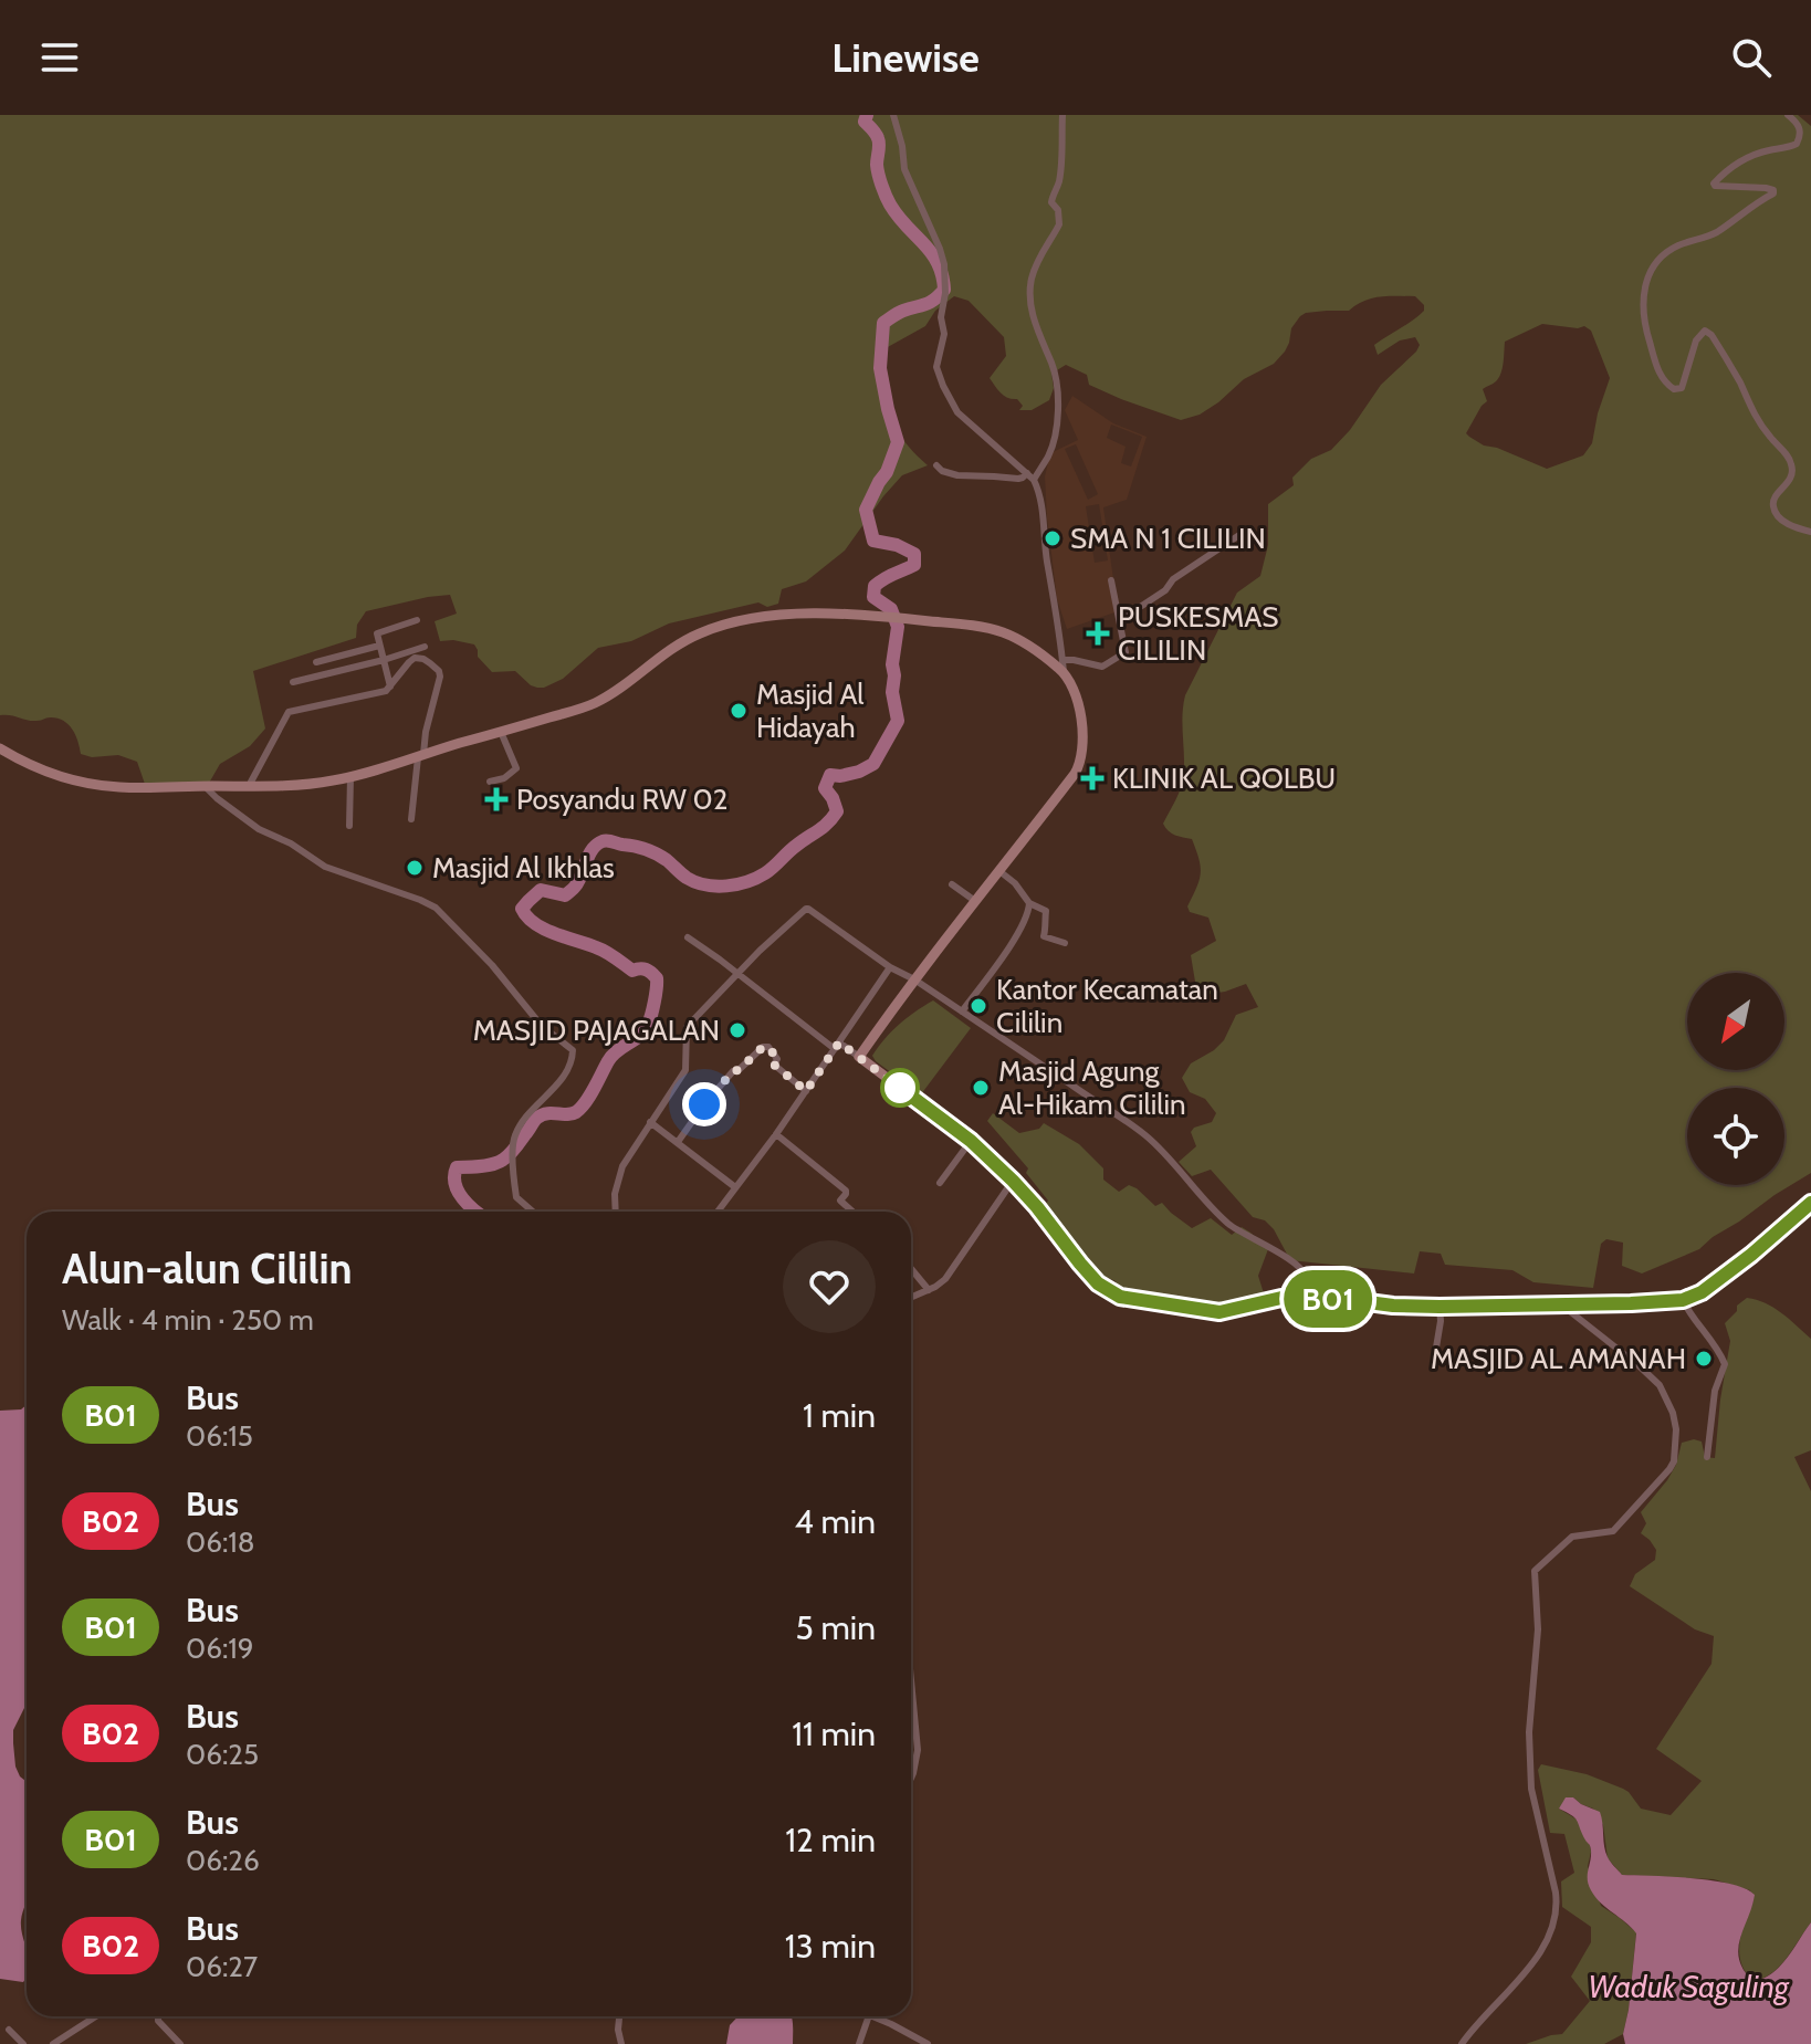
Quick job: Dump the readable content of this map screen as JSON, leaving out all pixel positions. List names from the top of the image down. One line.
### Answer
{"water":["Waduk Saguling"],"places":{"other":["SMA N 1 CILILIN","Masjid Al Hidayah","Masjid Al Ikhlas","Kantor Kecamatan Cililin","MASJID PAJAGALAN","Masjid Agung Al-Hikam Cililin","MASJID AL AMANAH"],"health":["PUSKESMAS CILILIN","KLINIK AL QOLBU","Posyandu RW 02"]},"lines":["bus line B01"],"north":"bottom left","page":{"header":"Linewise","on_map":"B01","heading":["Alun-alun Cililin","Walk · 4 min · 250 m"],"list":[{"mark":"B01","name":"Bus","note":"06:15","value":"1 min"},{"mark":"B02","name":"Bus","note":"06:18","value":"4 min"},{"mark":"B01","name":"Bus","note":"06:19","value":"5 min"},{"mark":"B02","name":"Bus","note":"06:25","value":"11 min"},{"mark":"B01","name":"Bus","note":"06:26","value":"12 min"},{"mark":"B02","name":"Bus","note":"06:27","value":"13 min"}]}}
